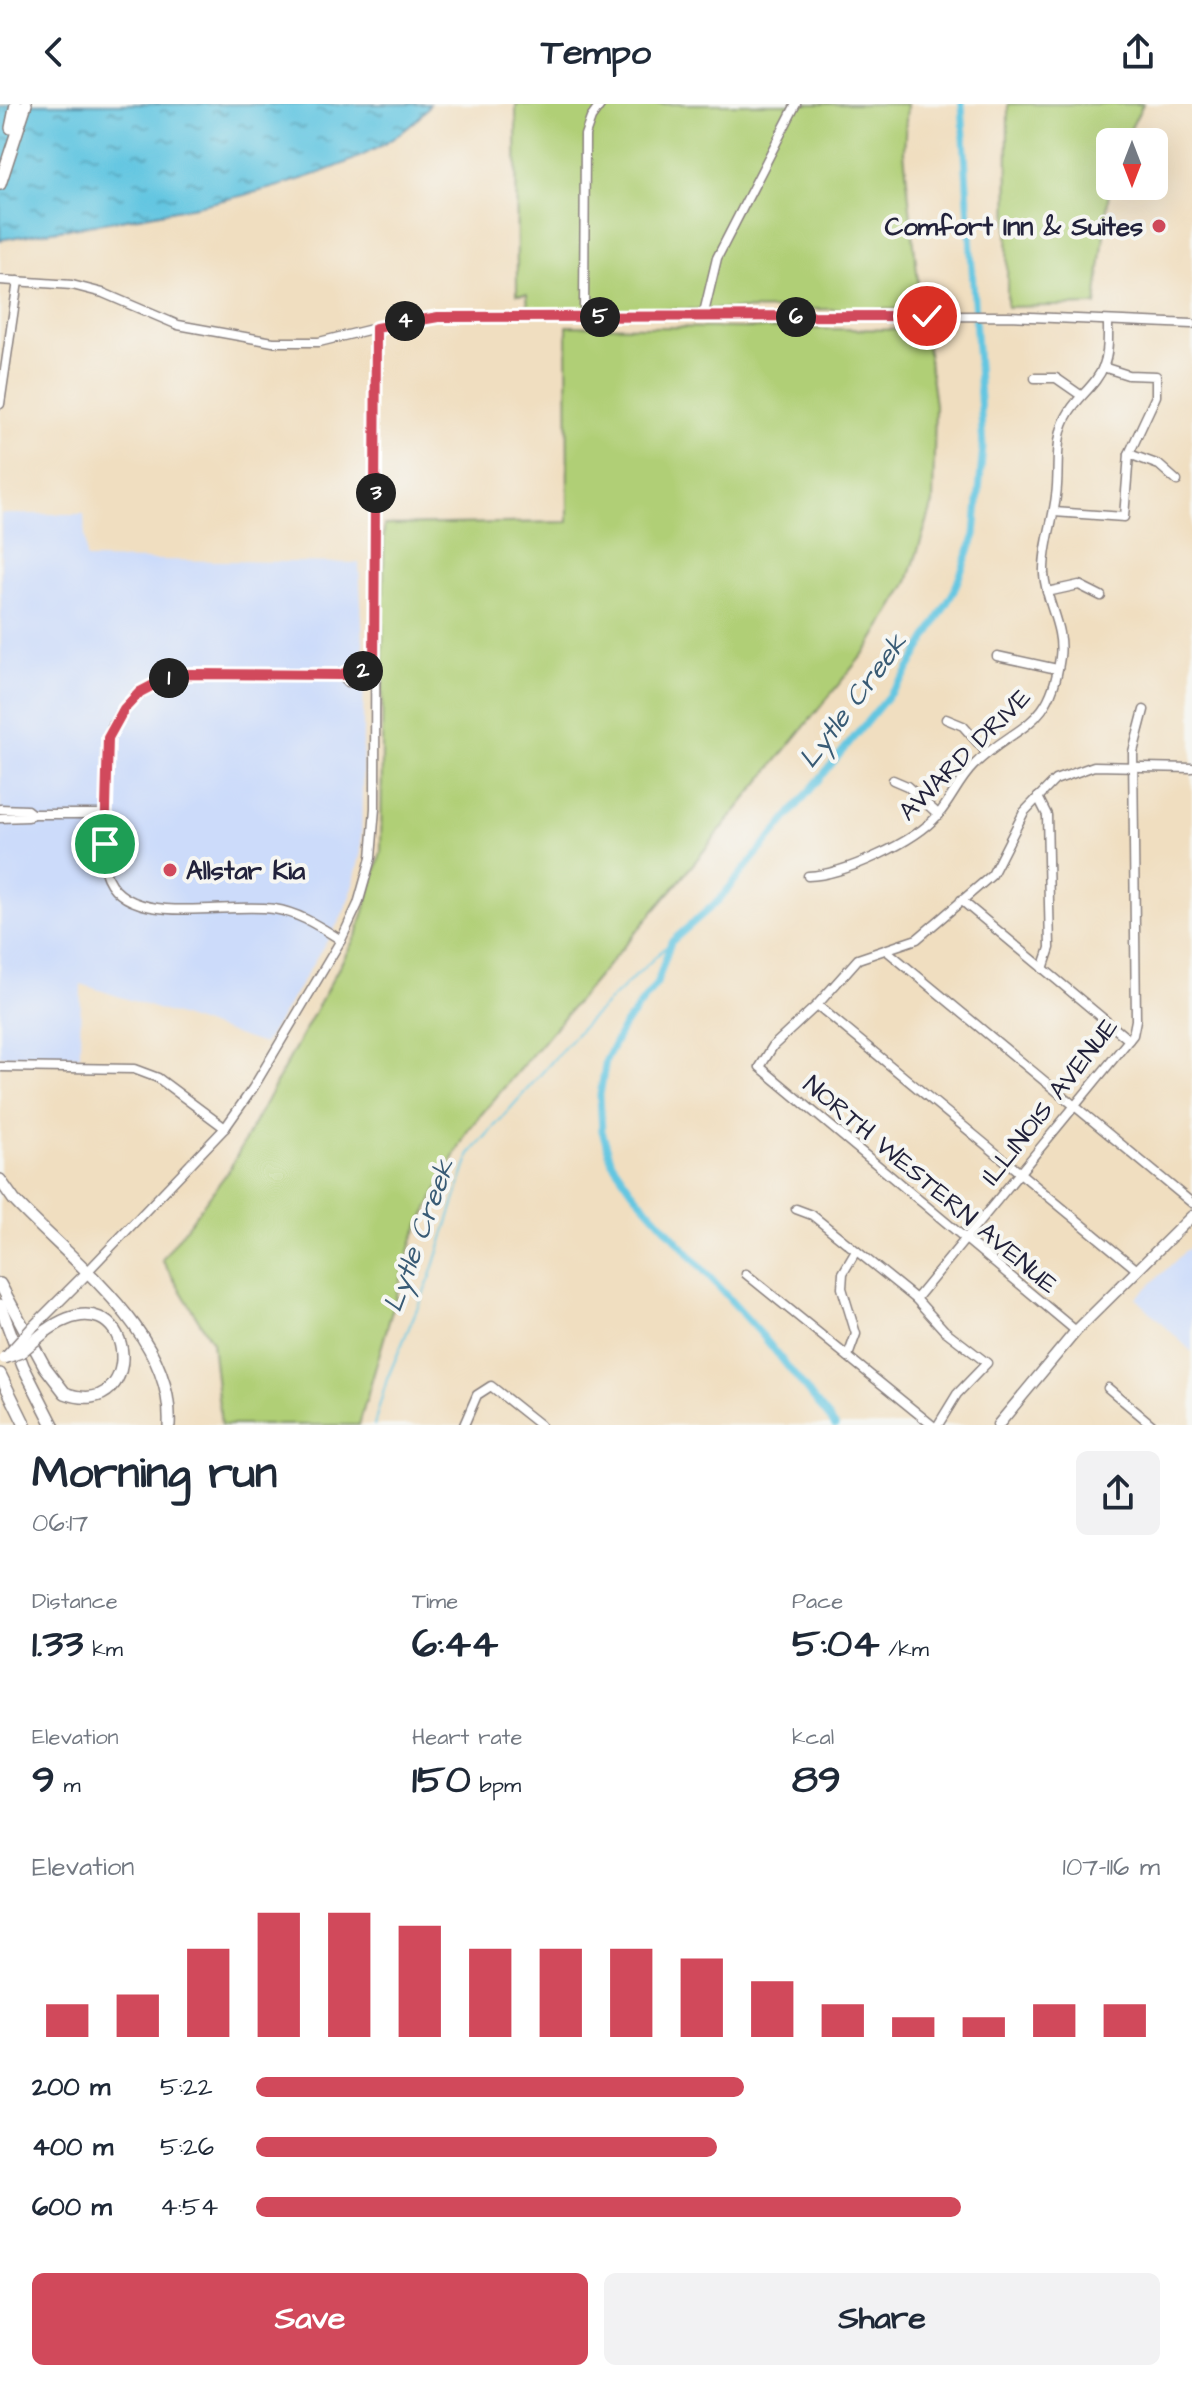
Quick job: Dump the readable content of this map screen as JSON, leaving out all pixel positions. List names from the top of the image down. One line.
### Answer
{"streets":{"street":["AWARD DRIVE","ILLINOIS AVENUE","NORTH WESTERN AVENUE"]},"crossings":[["ILLINOIS AVENUE","NORTH WESTERN AVENUE"]],"water":["Lytle Creek"],"places":["Comfort Inn & Suites","Allstar Kia"],"north":"bottom","page":{"header":"Tempo","pins":["5","6","4","3","2","1"],"heading":["Morning run","06:17"],"stats":[["Distance","1.33 km"],["Time","6:44"],["Pace","5:04 /km"],["Elevation","9 m"],["Heart rate","150 bpm"],["kcal","89"]],"chart":["Elevation","107–116 m"],"list":[{"name":"200 m","note":"5:22"},{"name":"400 m","note":"5:26"},{"name":"600 m","note":"4:54"}],"buttons":["Save","Share"]}}
